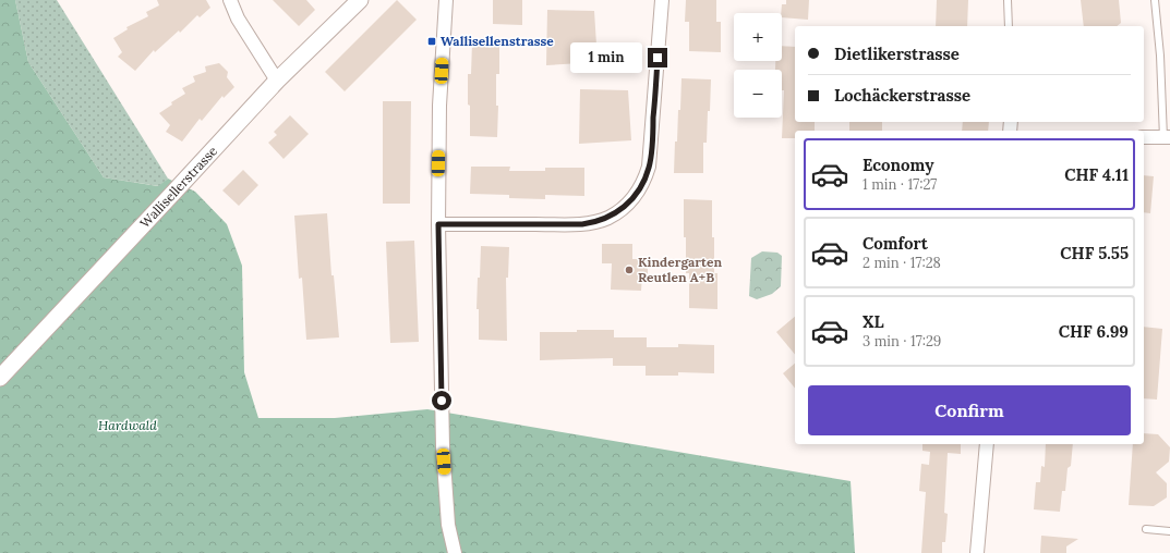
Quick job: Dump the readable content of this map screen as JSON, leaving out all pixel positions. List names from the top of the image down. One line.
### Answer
{"streets":{"street":["Wallisellerstrasse"]},"parks":["Hardwald"],"places":{"transit":["Wallisellenstrasse"],"other":["Kindergarten Reutlen A+B"]},"page":{"map_buttons":["+","−"],"banner":["Dietlikerstrasse","Lochäckerstrasse"],"bubble":"1 min","list":[{"name":"Economy","note":"1 min · 17:27","value":"CHF 4.11"},{"name":"Comfort","note":"2 min · 17:28","value":"CHF 5.55"},{"name":"XL","note":"3 min · 17:29","value":"CHF 6.99"}],"buttons":"Confirm"}}
